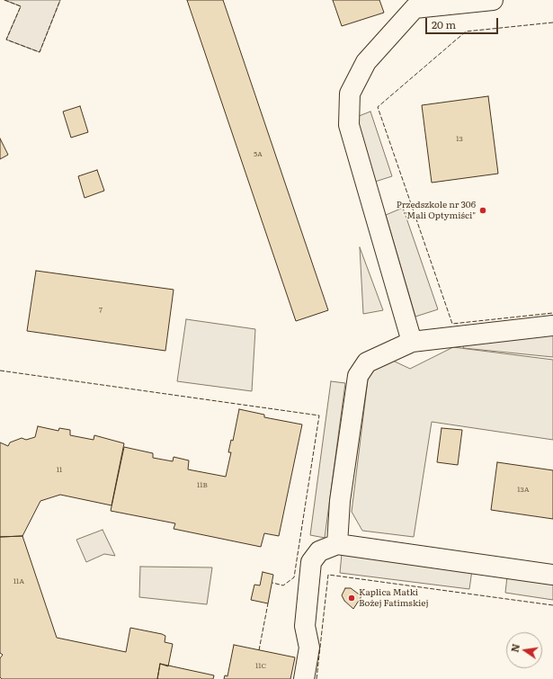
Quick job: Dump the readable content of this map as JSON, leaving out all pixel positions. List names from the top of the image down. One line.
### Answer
{"places":["Przedszkole nr 306 \"Mali Optymiści\"","Kaplica Matki Bożej Fatimskiej"],"house_numbers":["13","5A","7","11","11B","13A","11A","11C"],"scale_bar":"20 m","north":"left"}
